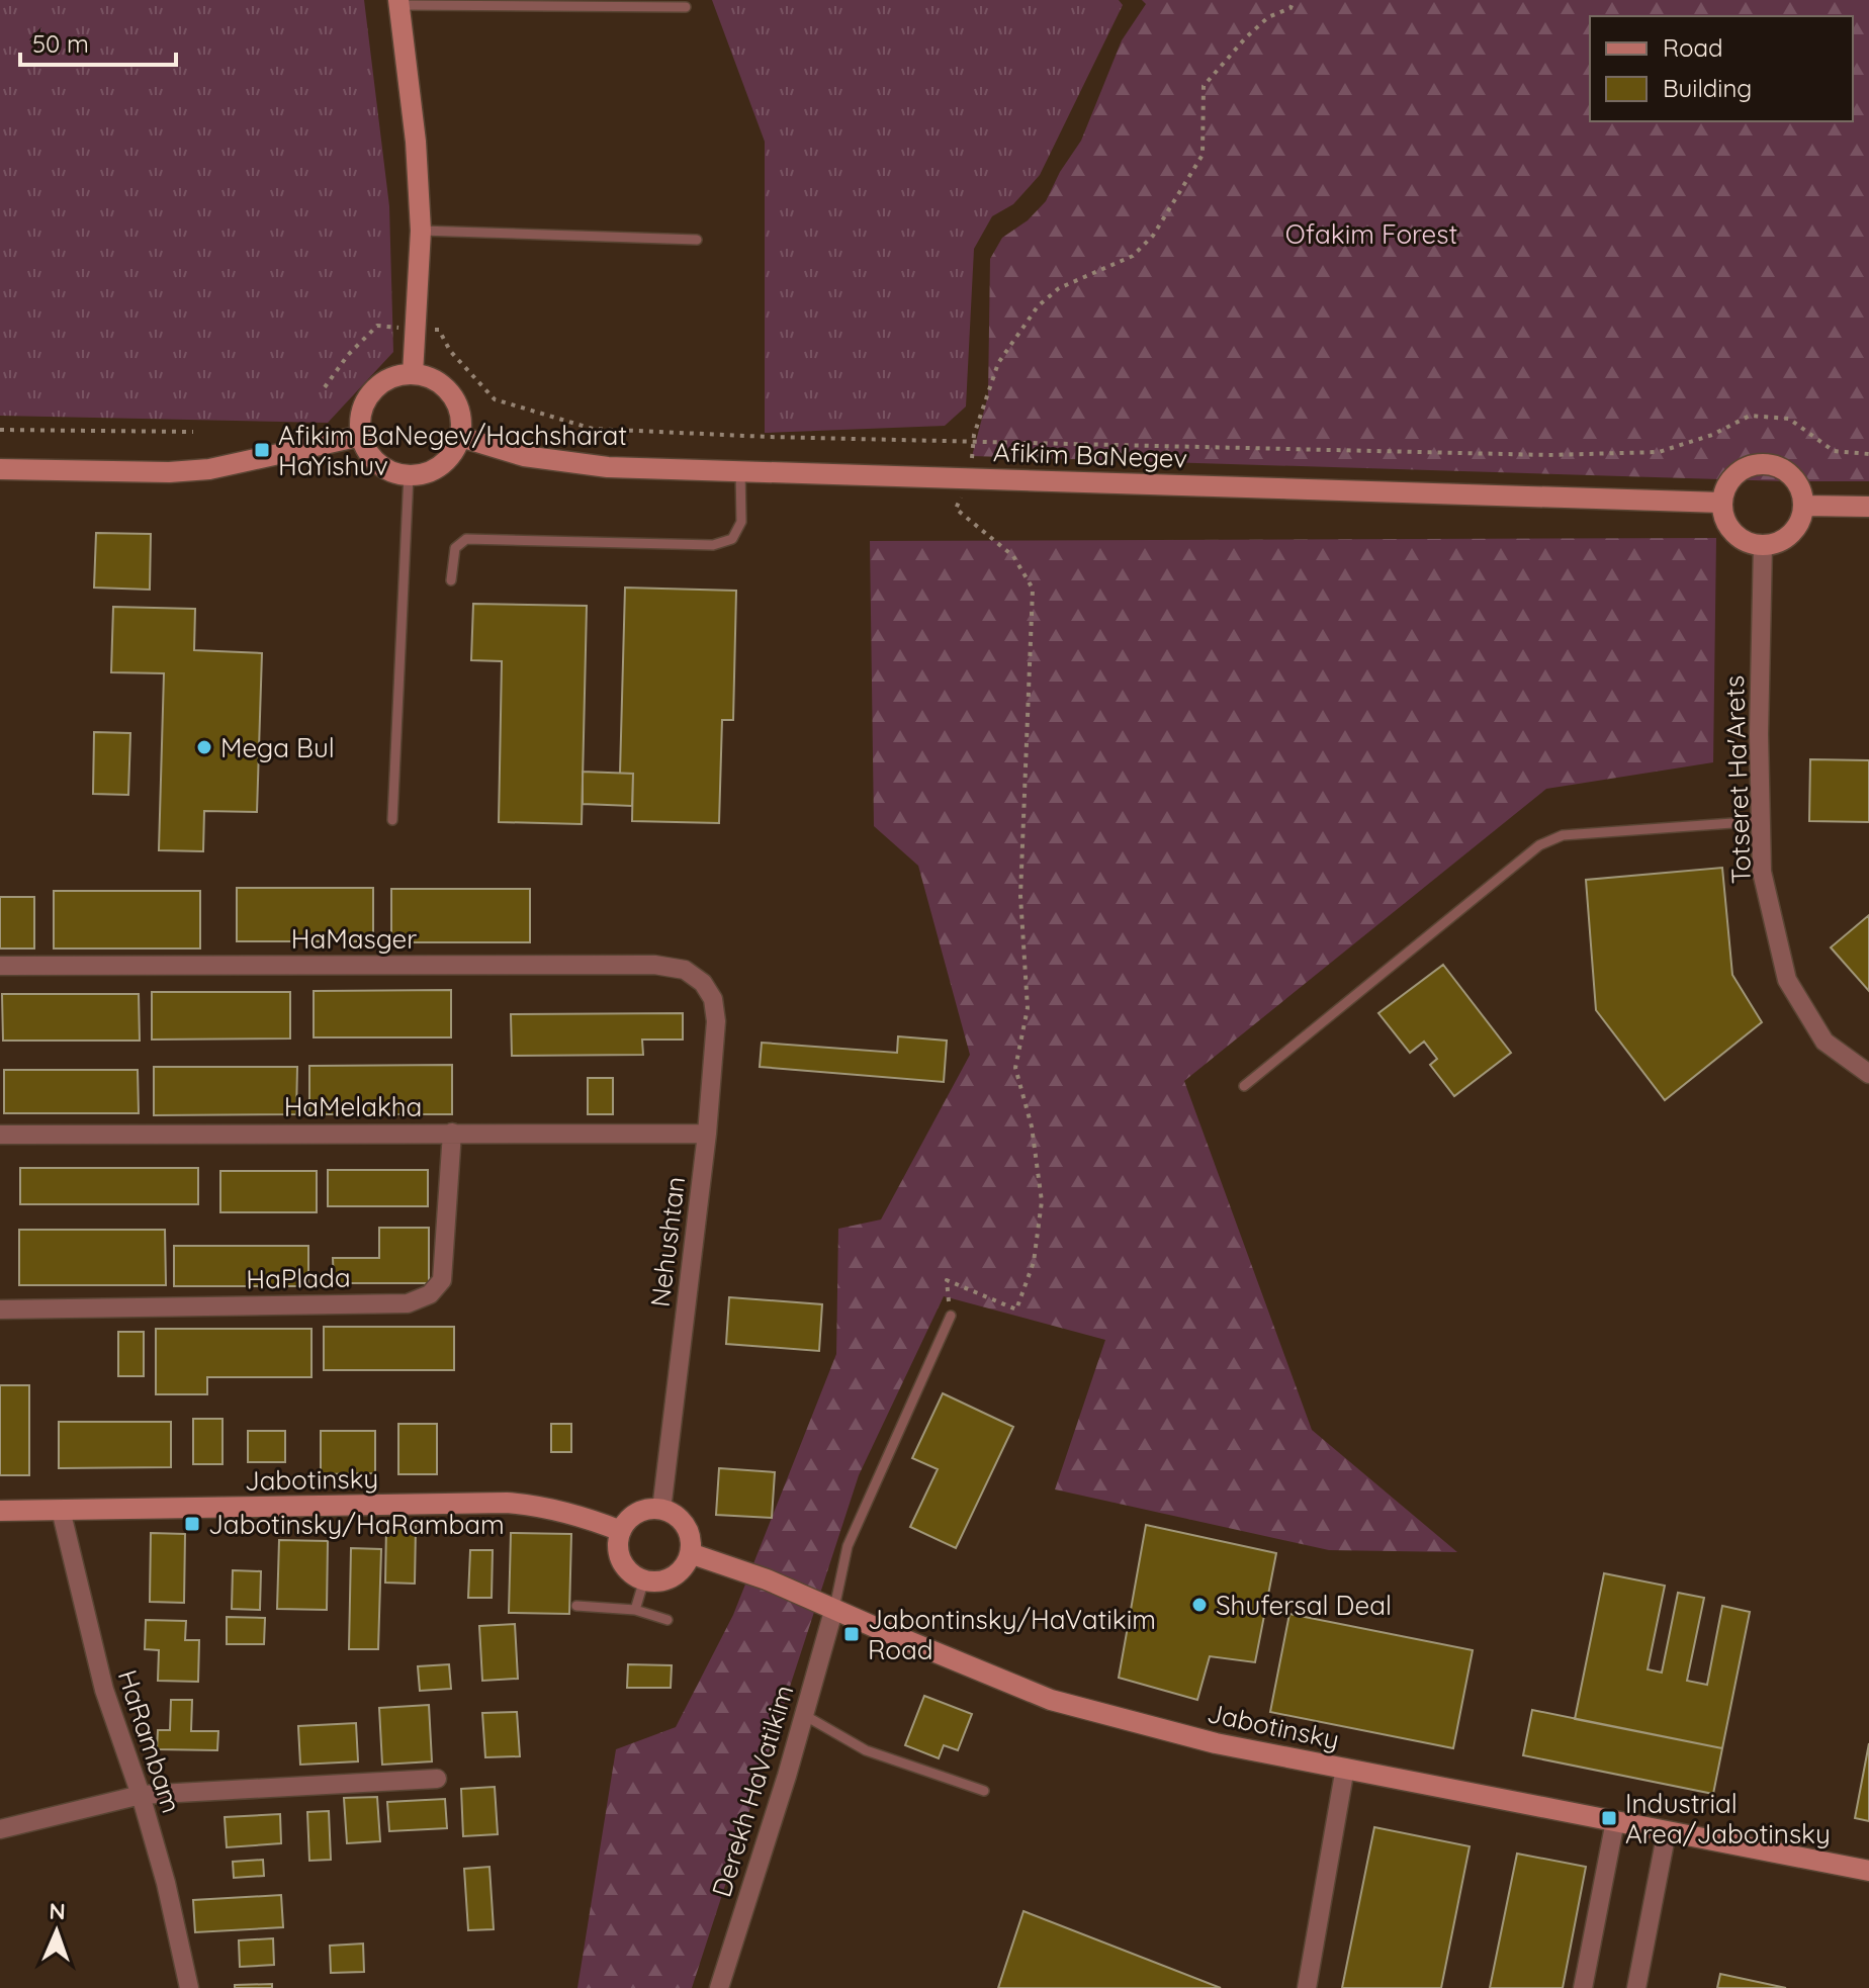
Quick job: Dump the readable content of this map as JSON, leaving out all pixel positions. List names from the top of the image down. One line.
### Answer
{"streets":{"street":["Afikim BaNegev","Totseret Ha'Arets","HaMasger","HaMelakha","Nehushtan","HaPlada","Jabotinsky","HaRambam","Derekh HaVatikim"]},"crossings":[["Afikim BaNegev","Totseret Ha'Arets"],["HaMasger","Nehushtan"],["HaMelakha","Nehushtan"],["HaMelakha","HaPlada"],["Nehushtan","Jabotinsky"],["Jabotinsky","HaRambam"],["Jabotinsky","Derekh HaVatikim"]],"parks":["Ofakim Forest"],"places":{"transit":["Afikim BaNegev/Hachsharat HaYishuv","Jabotinsky/HaRambam","Jabontinsky/HaVatikim Road","Industrial Area/Jabotinsky"],"other":["Mega Bul","Shufersal Deal"]},"legend":["Road","Building"],"scale_bar":"50 m","north":"top"}
